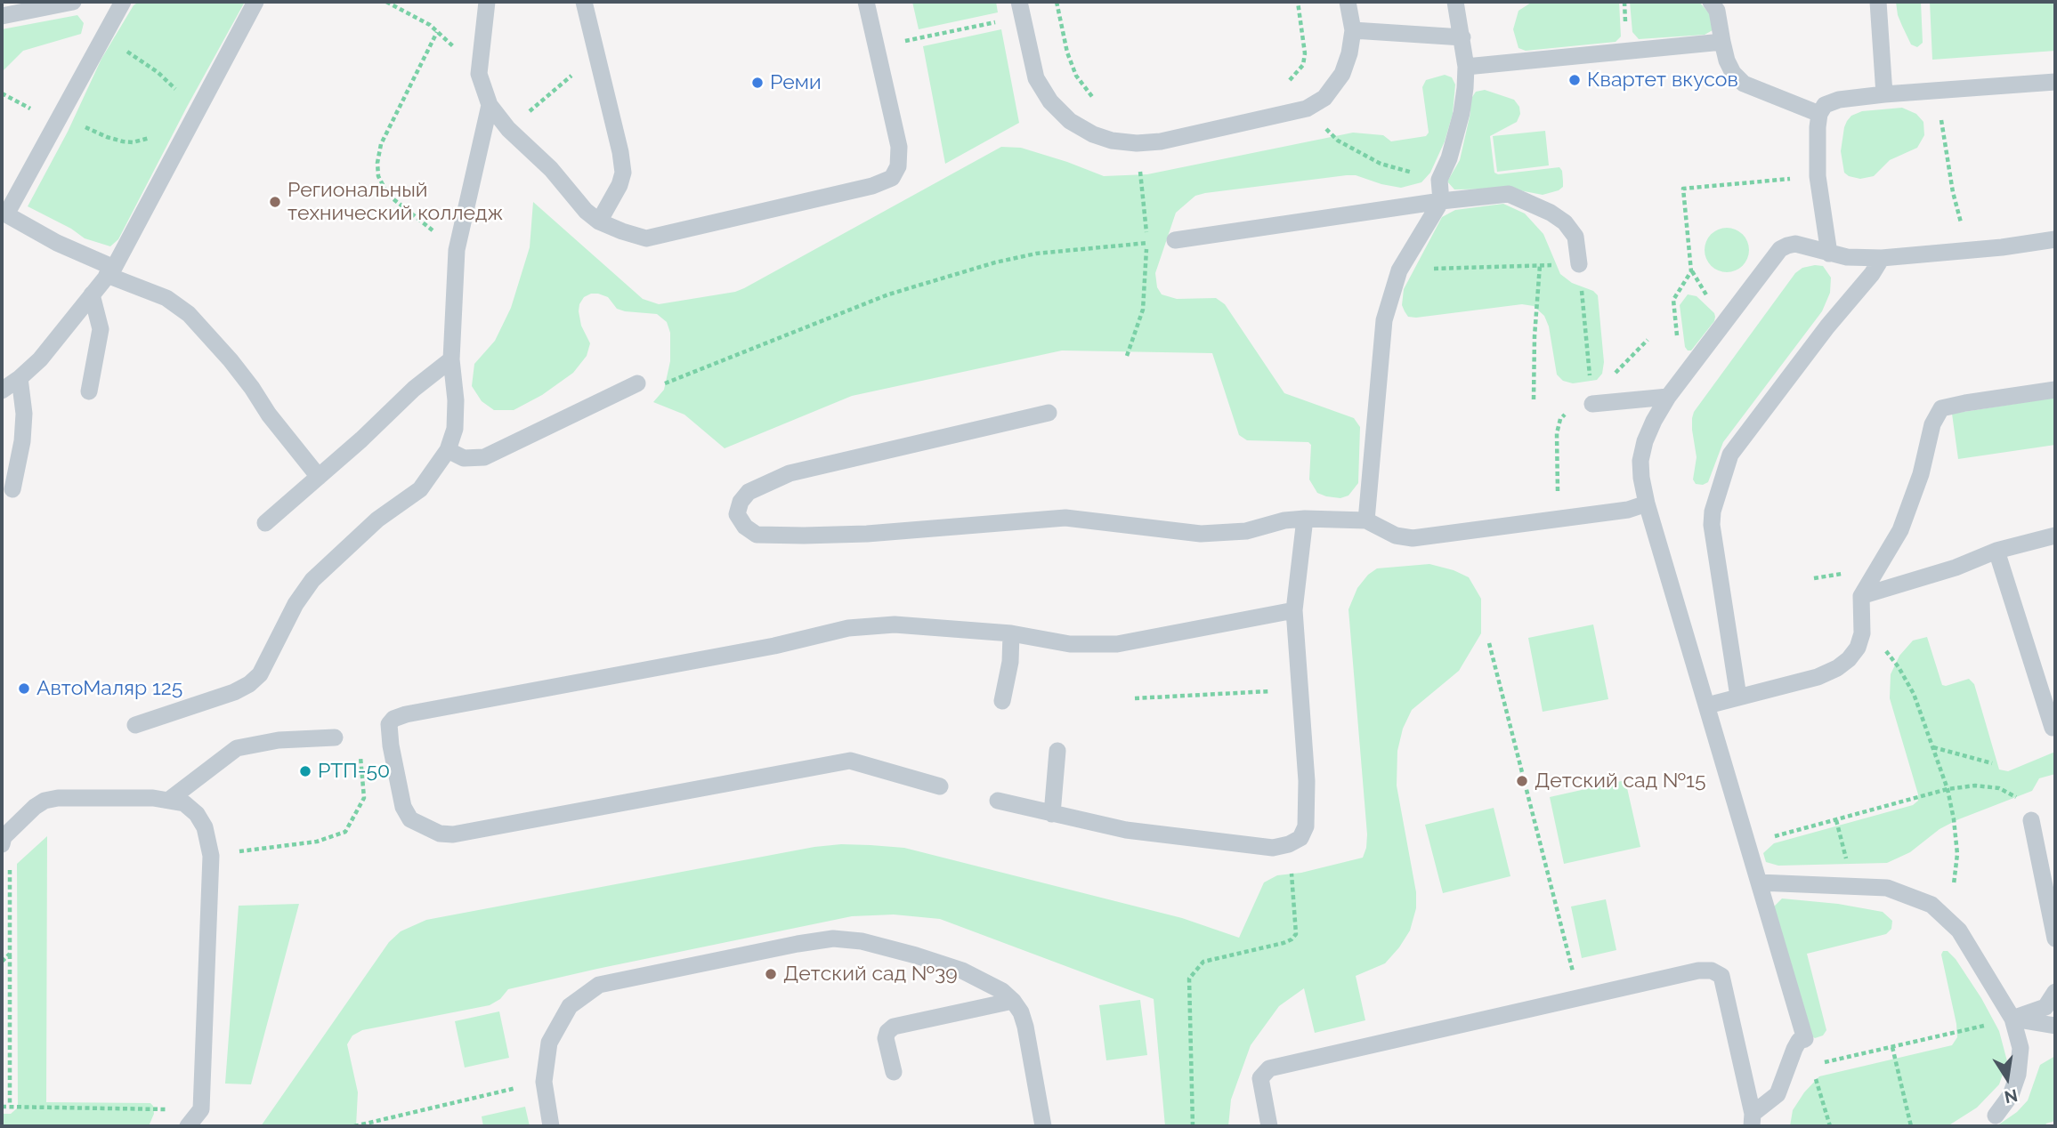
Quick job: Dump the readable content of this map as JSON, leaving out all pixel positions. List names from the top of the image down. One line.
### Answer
{"places":["Квартет вкусов","Реми","Региональный технический колледж","АвтоМаляр 125","РТП-50","Детский сад №15","Детский сад №39"],"north":"bottom"}
